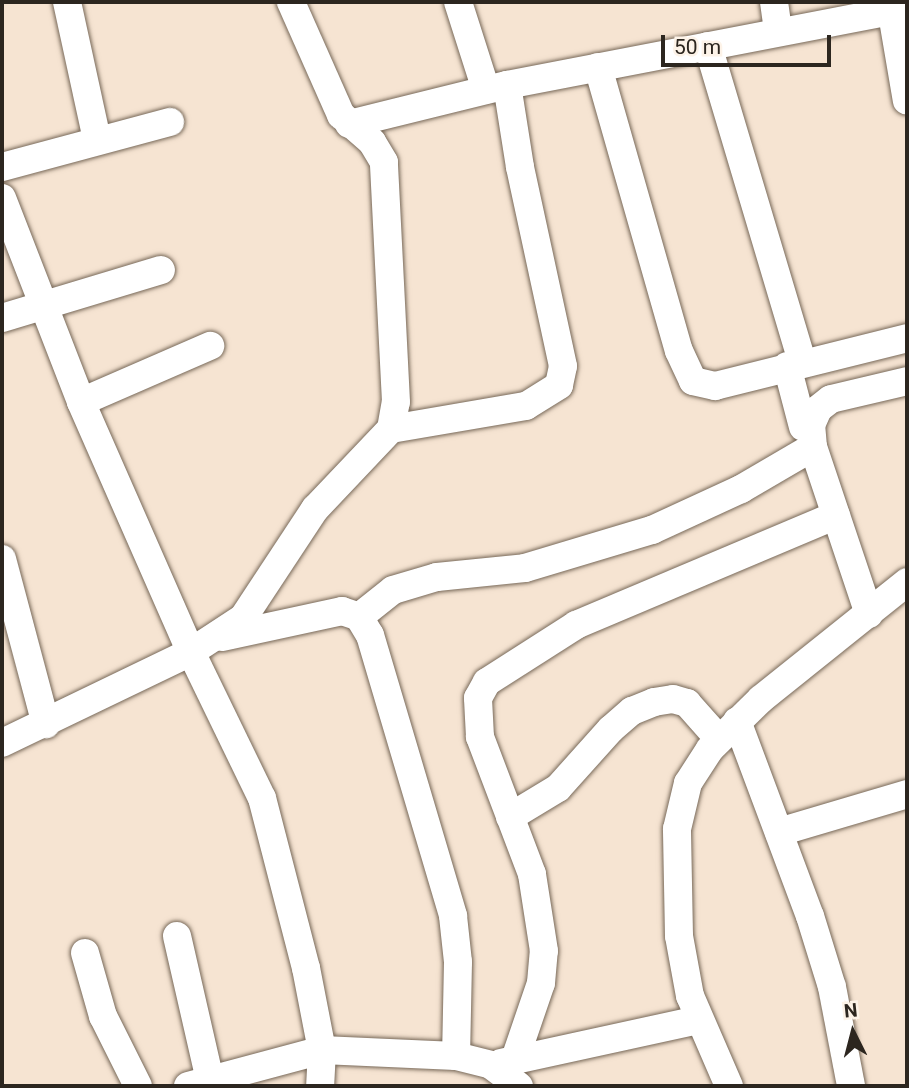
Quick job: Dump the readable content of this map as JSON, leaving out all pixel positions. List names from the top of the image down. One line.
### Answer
{"scale_bar":"50 m","north":"top"}
